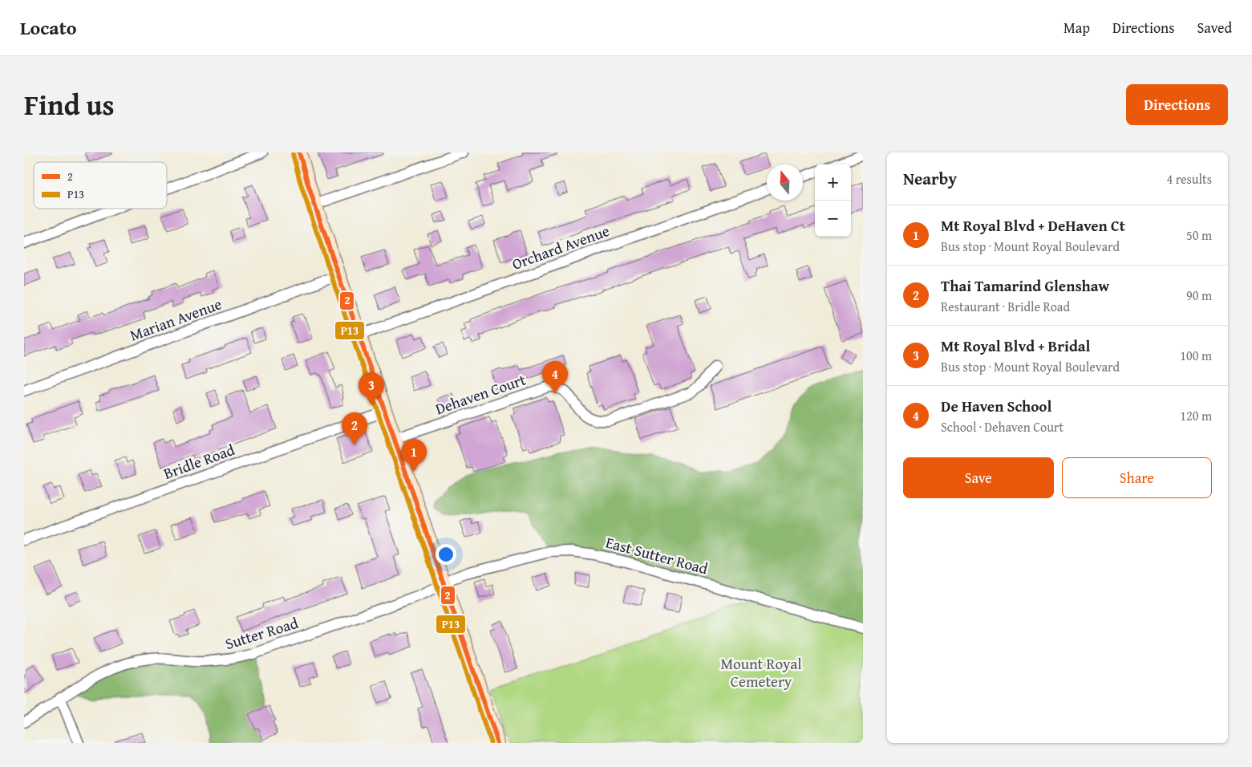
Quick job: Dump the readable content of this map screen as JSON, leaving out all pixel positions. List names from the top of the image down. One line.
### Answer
{"streets":{"street":["Orchard Avenue","Marian Avenue","Dehaven Court","Bridle Road","East Sutter Road","Sutter Road"]},"crossings":[["East Sutter Road","Sutter Road"]],"parks":["Mount Royal Cemetery"],"lines":["transit line 2","transit line P13"],"legend":["2","P13"],"north":"top","page":{"header":"Locato","nav":["Map","Directions","Saved"],"title":"Find us","buttons":["Directions",["Save","Share"]],"heading":["Nearby","4 results"],"map_buttons":["+","−"],"list":[{"mark":"1","name":"Mt Royal Blvd + DeHaven Ct","note":"Bus stop · Mount Royal Boulevard","value":"50 m"},{"mark":"2","name":"Thai Tamarind Glenshaw","note":"Restaurant · Bridle Road","value":"90 m"},{"mark":"3","name":"Mt Royal Blvd + Bridal","note":"Bus stop · Mount Royal Boulevard","value":"100 m"},{"mark":"4","name":"De Haven School","note":"School · Dehaven Court","value":"120 m"}],"pins":["4","3","2","1"]}}
